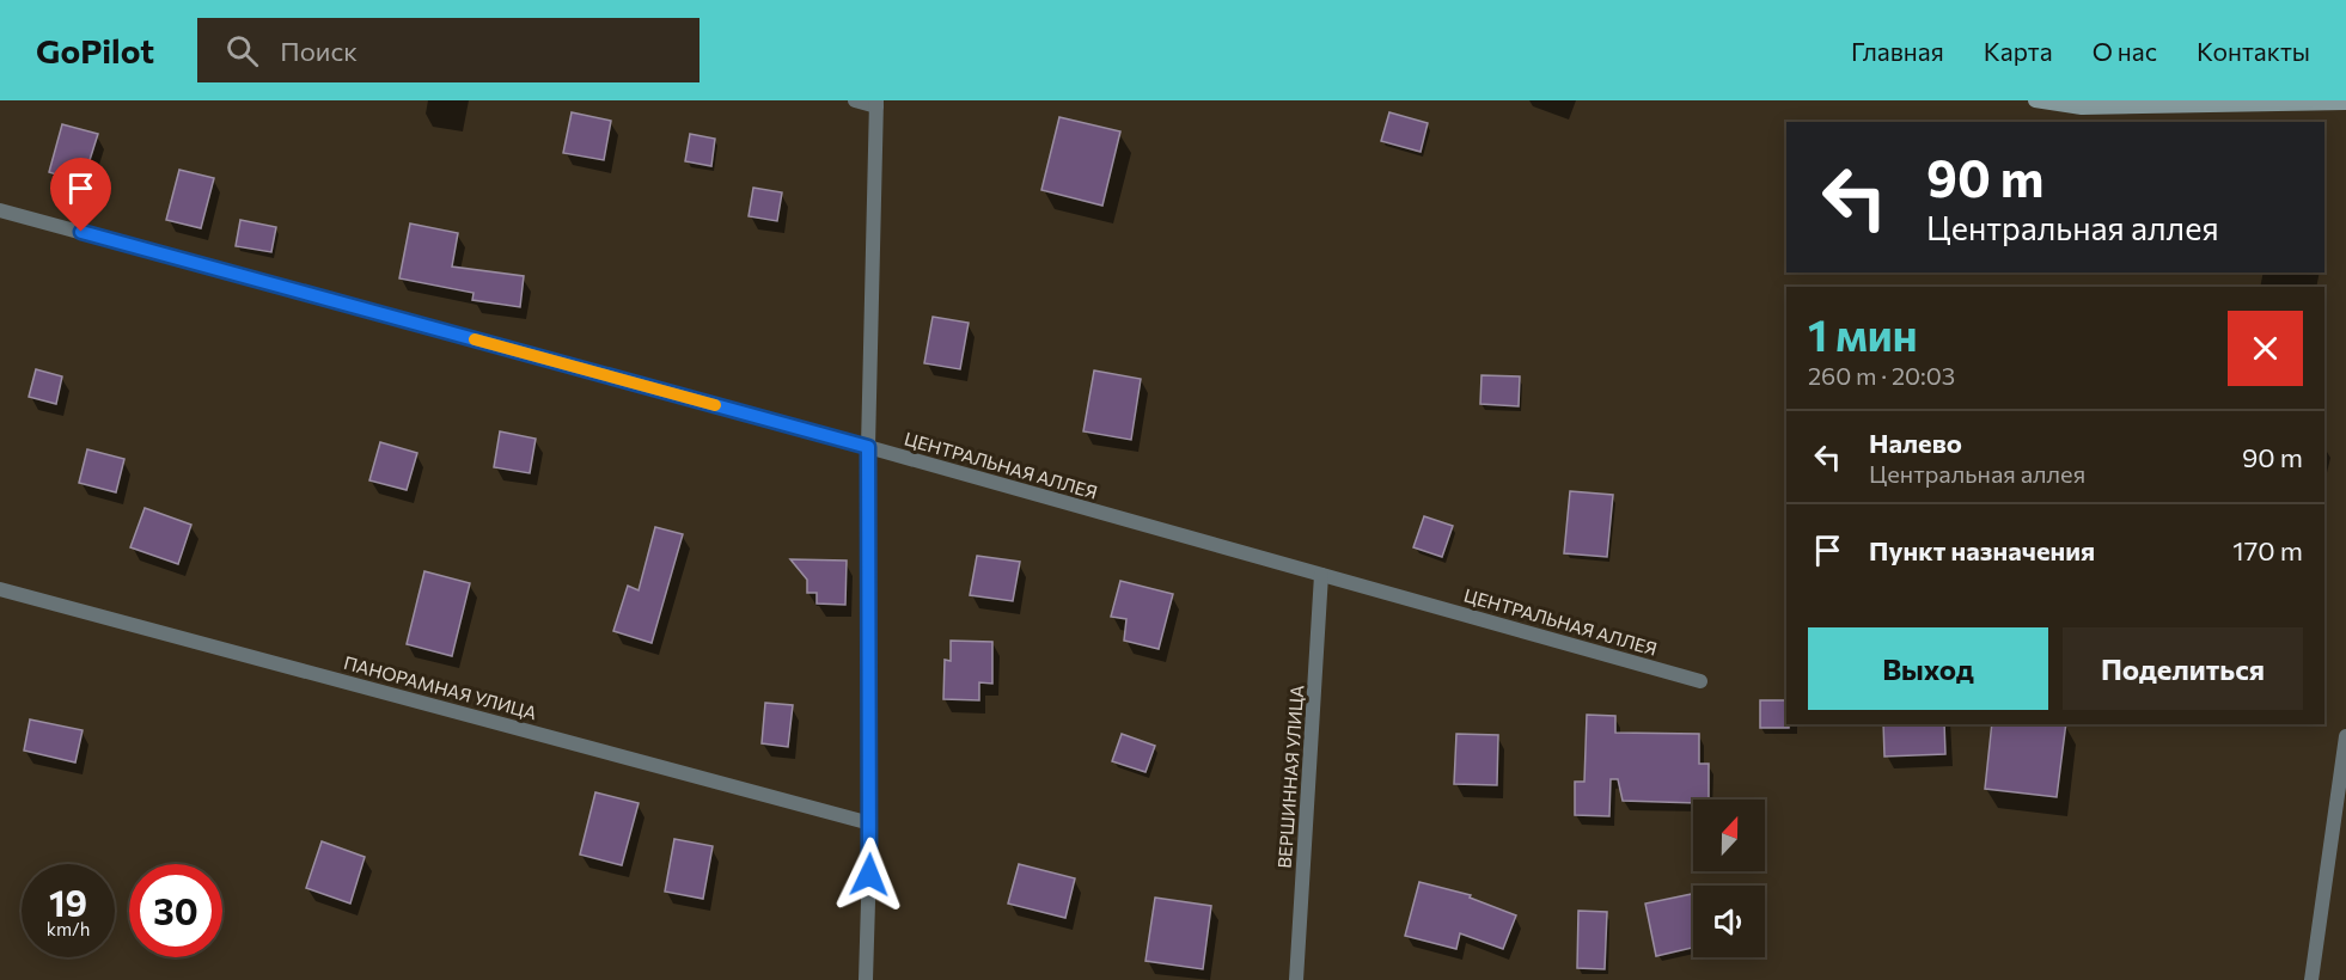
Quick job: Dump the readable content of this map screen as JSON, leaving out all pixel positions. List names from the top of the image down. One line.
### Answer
{"streets":{"street":["ЦЕНТРАЛЬНАЯ АЛЛЕЯ","ПАНОРАМНАЯ УЛИЦА","ВЕРШИННАЯ УЛИЦА"]},"crossings":[["ЦЕНТРАЛЬНАЯ АЛЛЕЯ","ВЕРШИННАЯ УЛИЦА"]],"north":"top","page":{"header":"GoPilot","search":"Поиск","nav":["Главная","Карта","О нас","Контакты"],"turn":["90 m","Центральная аллея"],"heading":["1 мин","260 m · 20:03"],"list":[{"name":"Налево","note":"Центральная аллея","value":"90 m"},{"name":"Пункт назначения","value":"170 m"}],"buttons":["Выход","Поделиться"],"speed":"19 km/h","limit":"30"}}
